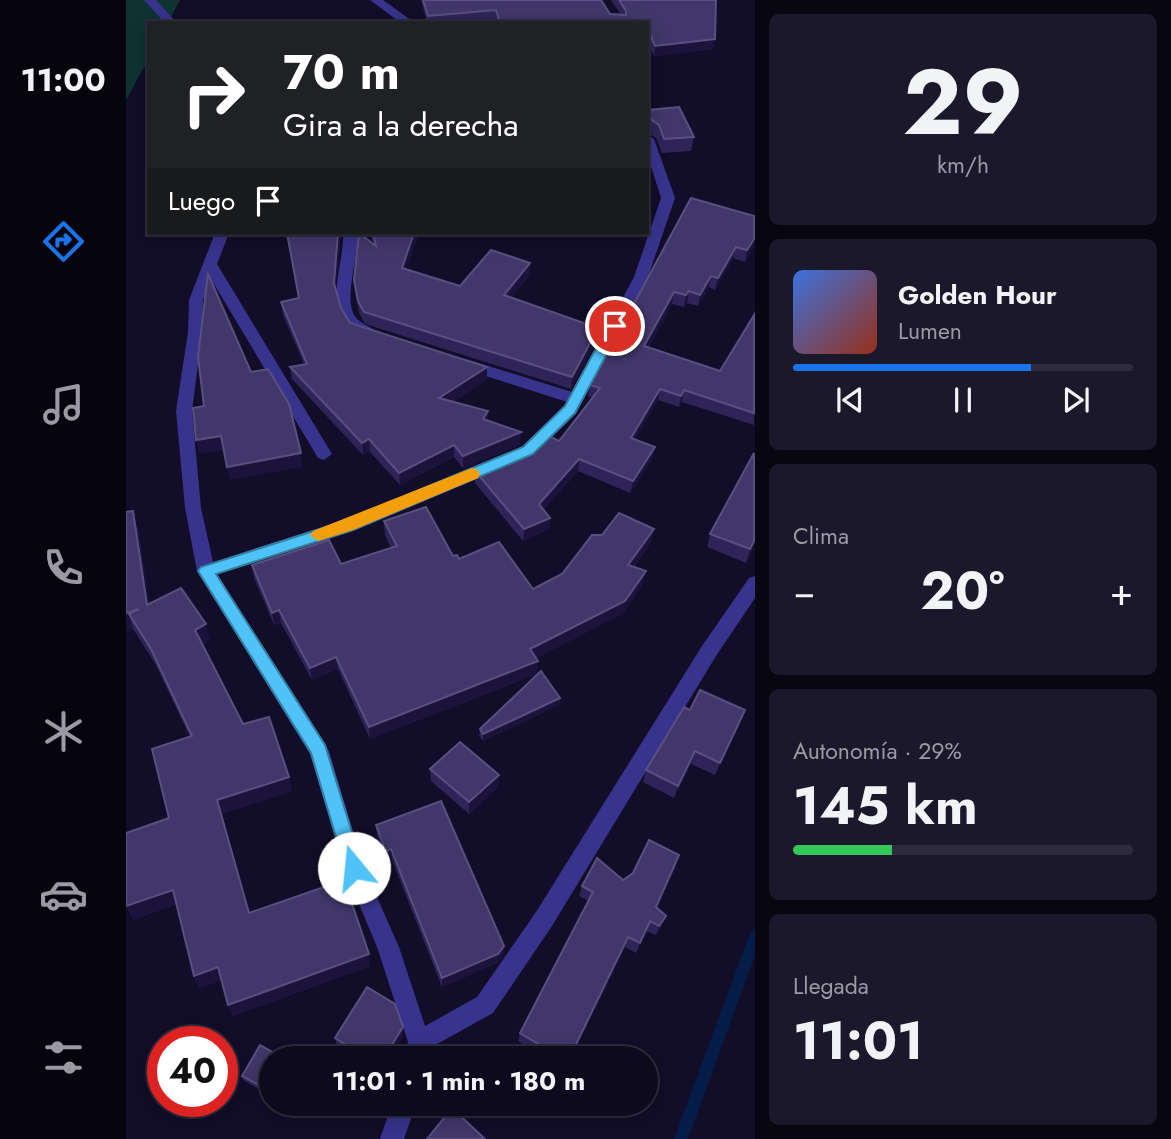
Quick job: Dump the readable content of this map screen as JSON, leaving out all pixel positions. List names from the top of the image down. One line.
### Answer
{"page":{"tabs":"11:00","tile":[["29","km/h"],"Clima",["Autonomía · 29%","145 km"],["Llegada","11:01"]],"turn":["70 m","Gira a la derecha"],"then":"Luego","song":["Golden Hour","Lumen"],"heat":["−","20°","+"],"limit":"40","trip":"11:01 · 1 min · 180 m"}}
